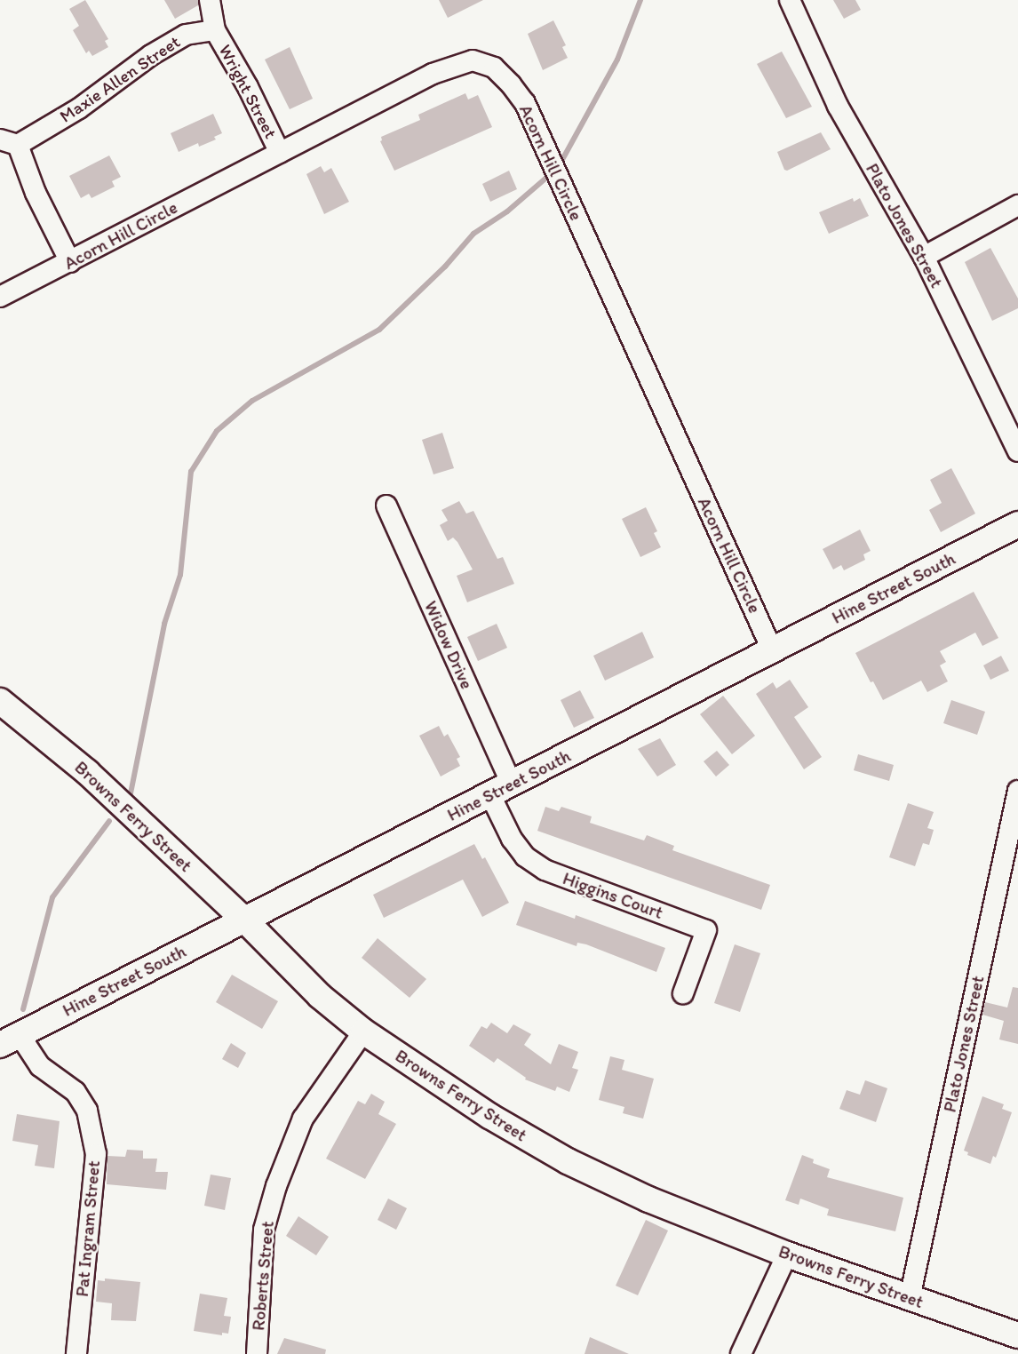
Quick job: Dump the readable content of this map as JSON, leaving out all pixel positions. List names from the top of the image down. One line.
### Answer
{"streets":{"street":["Maxie Allen Street","Wright Street","Acorn Hill Circle","Plato Jones Street","Hine Street South","Widow Drive","Browns Ferry Street","Higgins Court","Pat Ingram Street","Roberts Street"]},"crossings":[["Maxie Allen Street","Wright Street"],["Wright Street","Acorn Hill Circle"],["Acorn Hill Circle","Hine Street South"],["Plato Jones Street","Browns Ferry Street"],["Hine Street South","Widow Drive"],["Hine Street South","Browns Ferry Street"],["Hine Street South","Higgins Court"],["Hine Street South","Pat Ingram Street"],["Widow Drive","Higgins Court"],["Browns Ferry Street","Roberts Street"]]}
